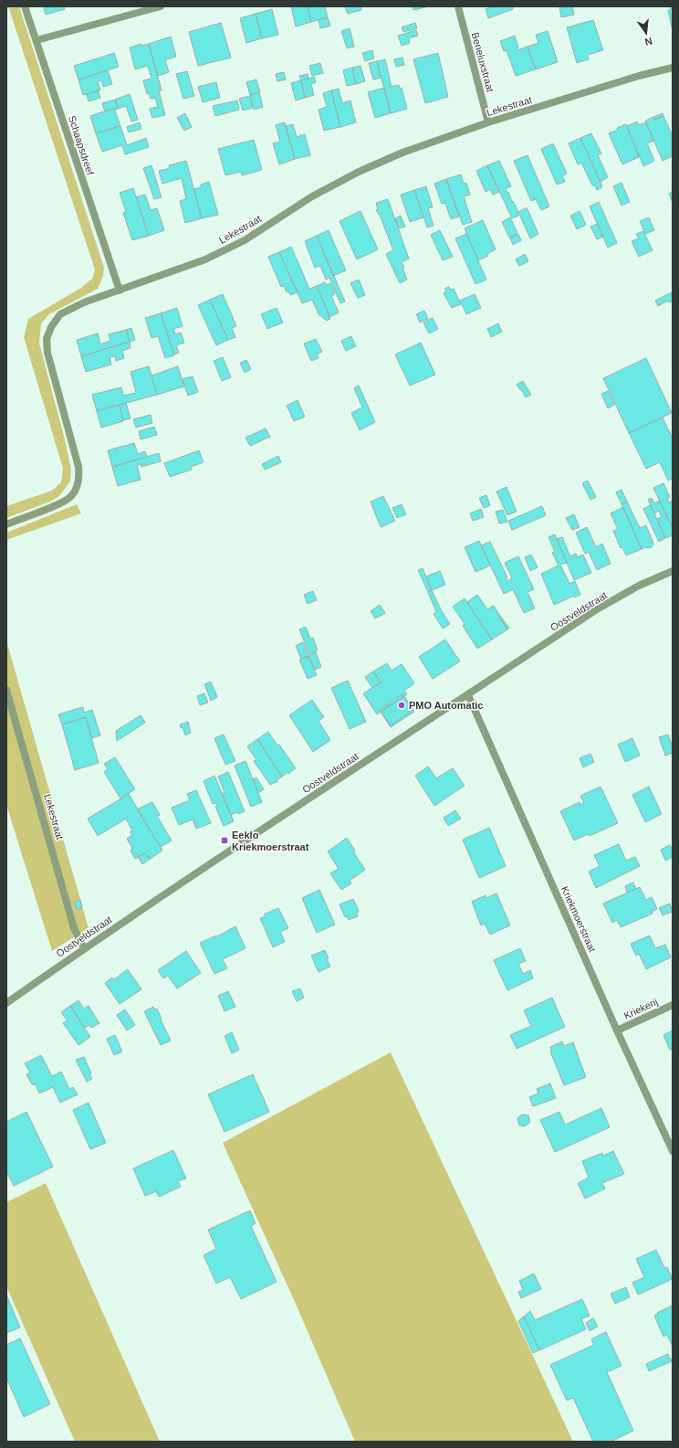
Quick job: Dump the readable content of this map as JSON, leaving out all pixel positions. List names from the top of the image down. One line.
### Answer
{"streets":{"street":["Beneluxstraat","Lekestraat","Schaapsdreef","Oostveldstraat","Kriekmoerstraat","Kriekerij"]},"crossings":[["Beneluxstraat","Lekestraat"],["Lekestraat","Schaapsdreef"],["Lekestraat","Oostveldstraat"],["Oostveldstraat","Kriekmoerstraat"],["Kriekmoerstraat","Kriekerij"]],"places":{"other":["PMO Automatic"],"transit":["Eeklo Kriekmoerstraat"]},"north":"bottom"}
